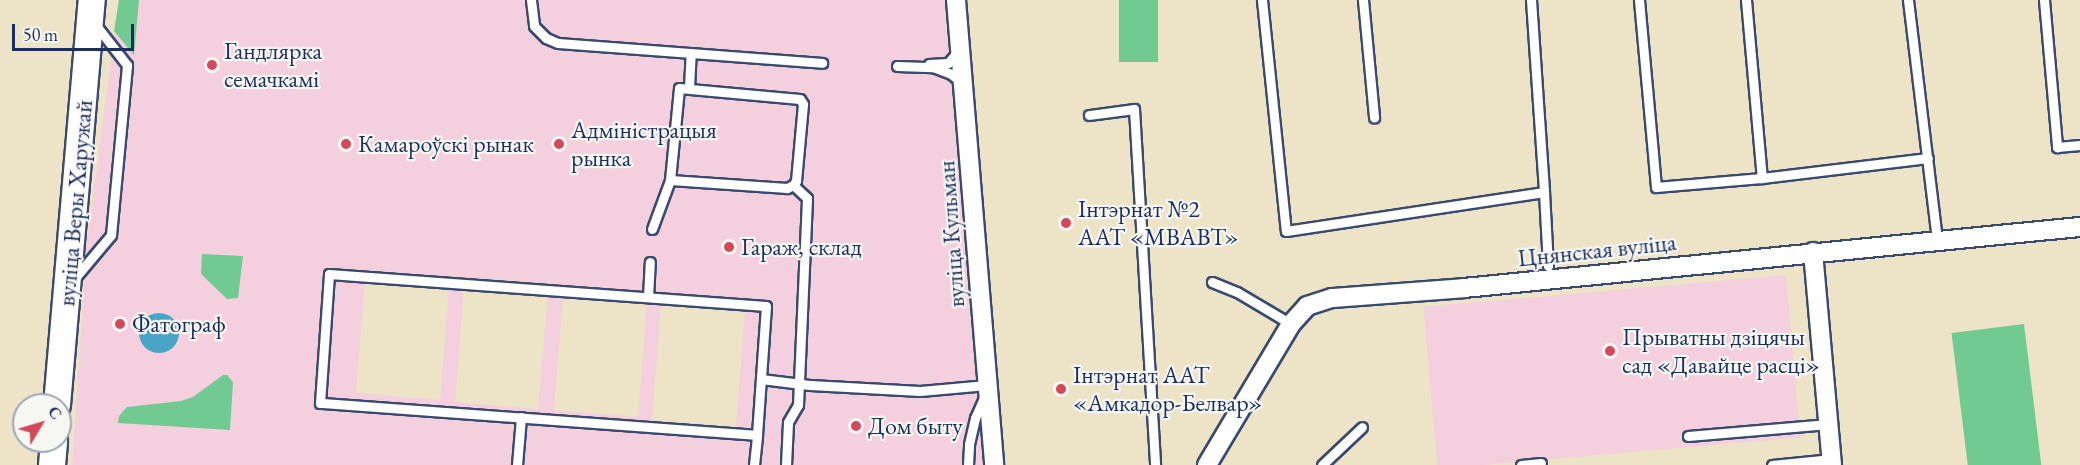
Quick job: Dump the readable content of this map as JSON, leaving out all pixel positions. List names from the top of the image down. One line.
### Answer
{"streets":{"main road":["вуліца Веры Харужай"],"street":["вуліца Кульман","Цнянская вуліца"]},"places":["Гандлярка семачкамі","Камароўскі рынак","Адміністрацыя рынка","Інтэрнат №2 ААТ «МВАВТ»","Гараж, склад","Фатограф","Прыватны дзіцячы сад «Давайце расці»","Інтэрнат ААТ «Амкадор-Белвар»","Дом быту"],"scale_bar":"50 m","north":"top right"}
